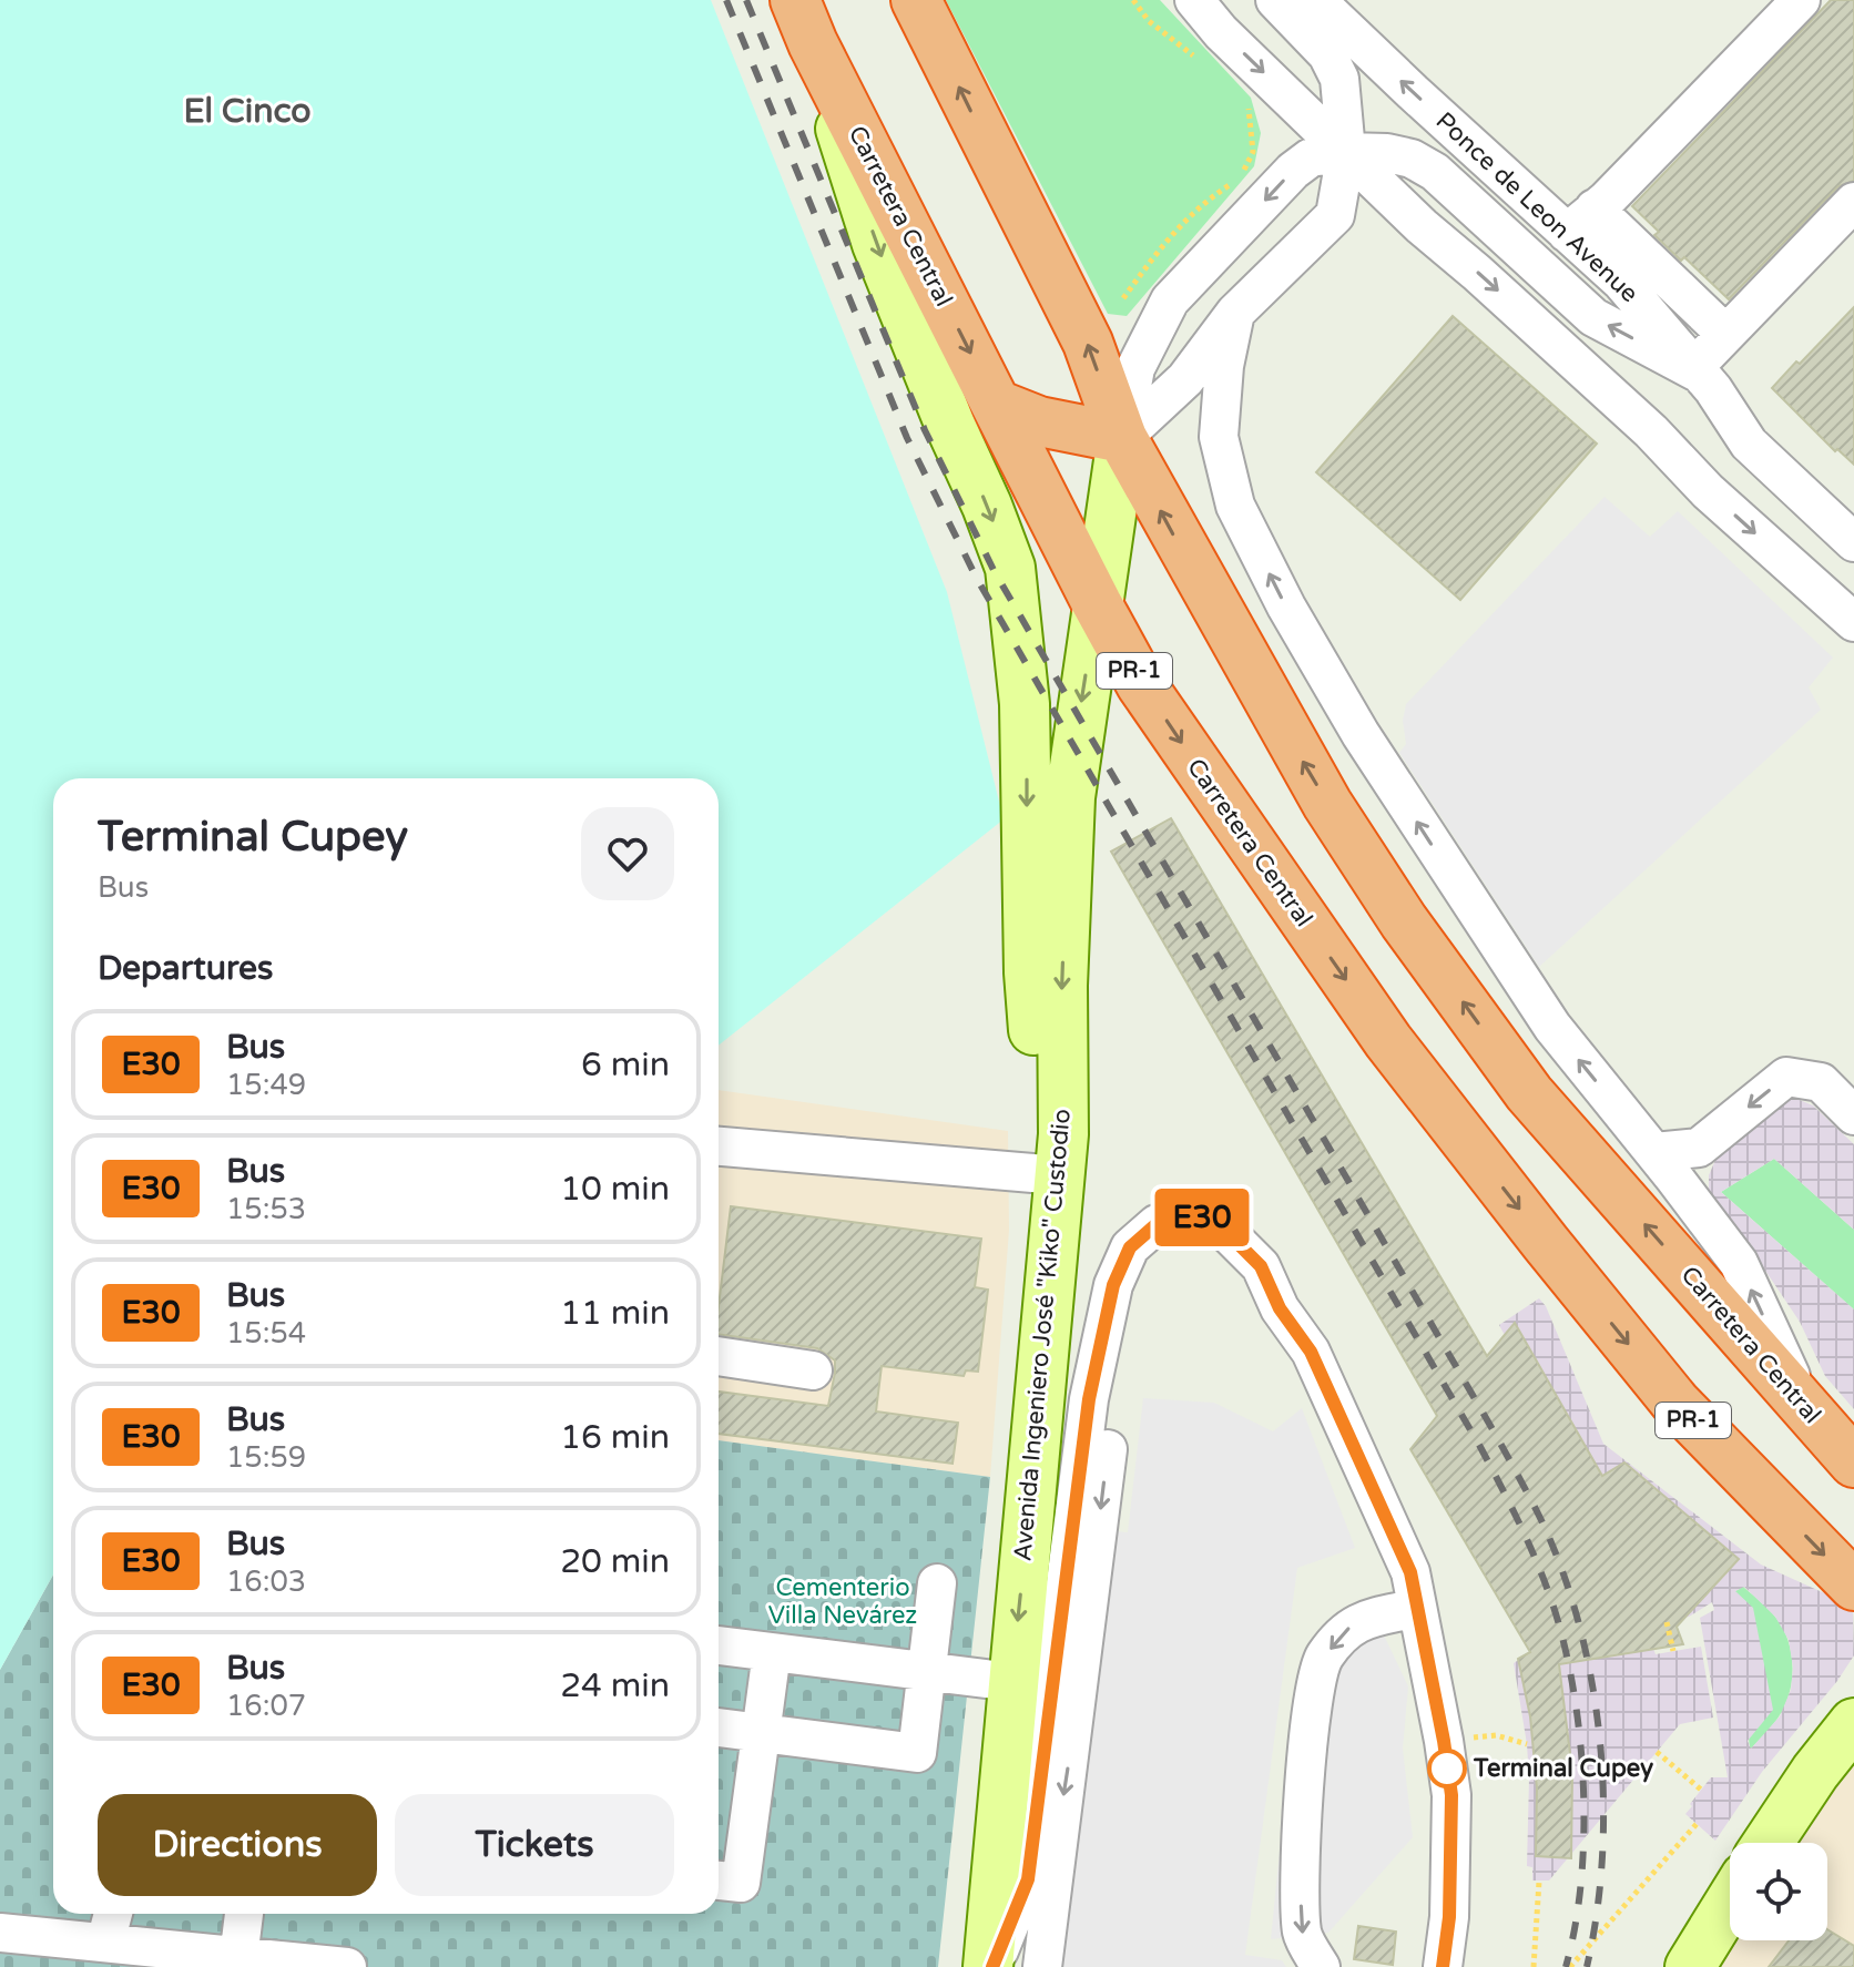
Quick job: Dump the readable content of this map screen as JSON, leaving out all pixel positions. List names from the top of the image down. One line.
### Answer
{"streets":{"highway":["Carretera Central","PR-1"],"main road":["Avenida Ingeniero José \"Kiko\" Custodio"],"street":["Ponce de Leon Avenue"]},"crossings":[["Carretera Central","Avenida Ingeniero José \"Kiko\" Custodio"]],"districts":["El Cinco"],"parks":["Cementerio Villa Nevárez"],"places":["Terminal Cupey"],"lines":["bus line E30"],"page":{"on_map":"E30","heading":[["Terminal Cupey","Bus"],"Departures"],"list":[{"mark":"E30","name":"Bus","note":"15:49","value":"6 min"},{"mark":"E30","name":"Bus","note":"15:53","value":"10 min"},{"mark":"E30","name":"Bus","note":"15:54","value":"11 min"},{"mark":"E30","name":"Bus","note":"15:59","value":"16 min"},{"mark":"E30","name":"Bus","note":"16:03","value":"20 min"},{"mark":"E30","name":"Bus","note":"16:07","value":"24 min"}],"buttons":["Directions","Tickets"]}}
